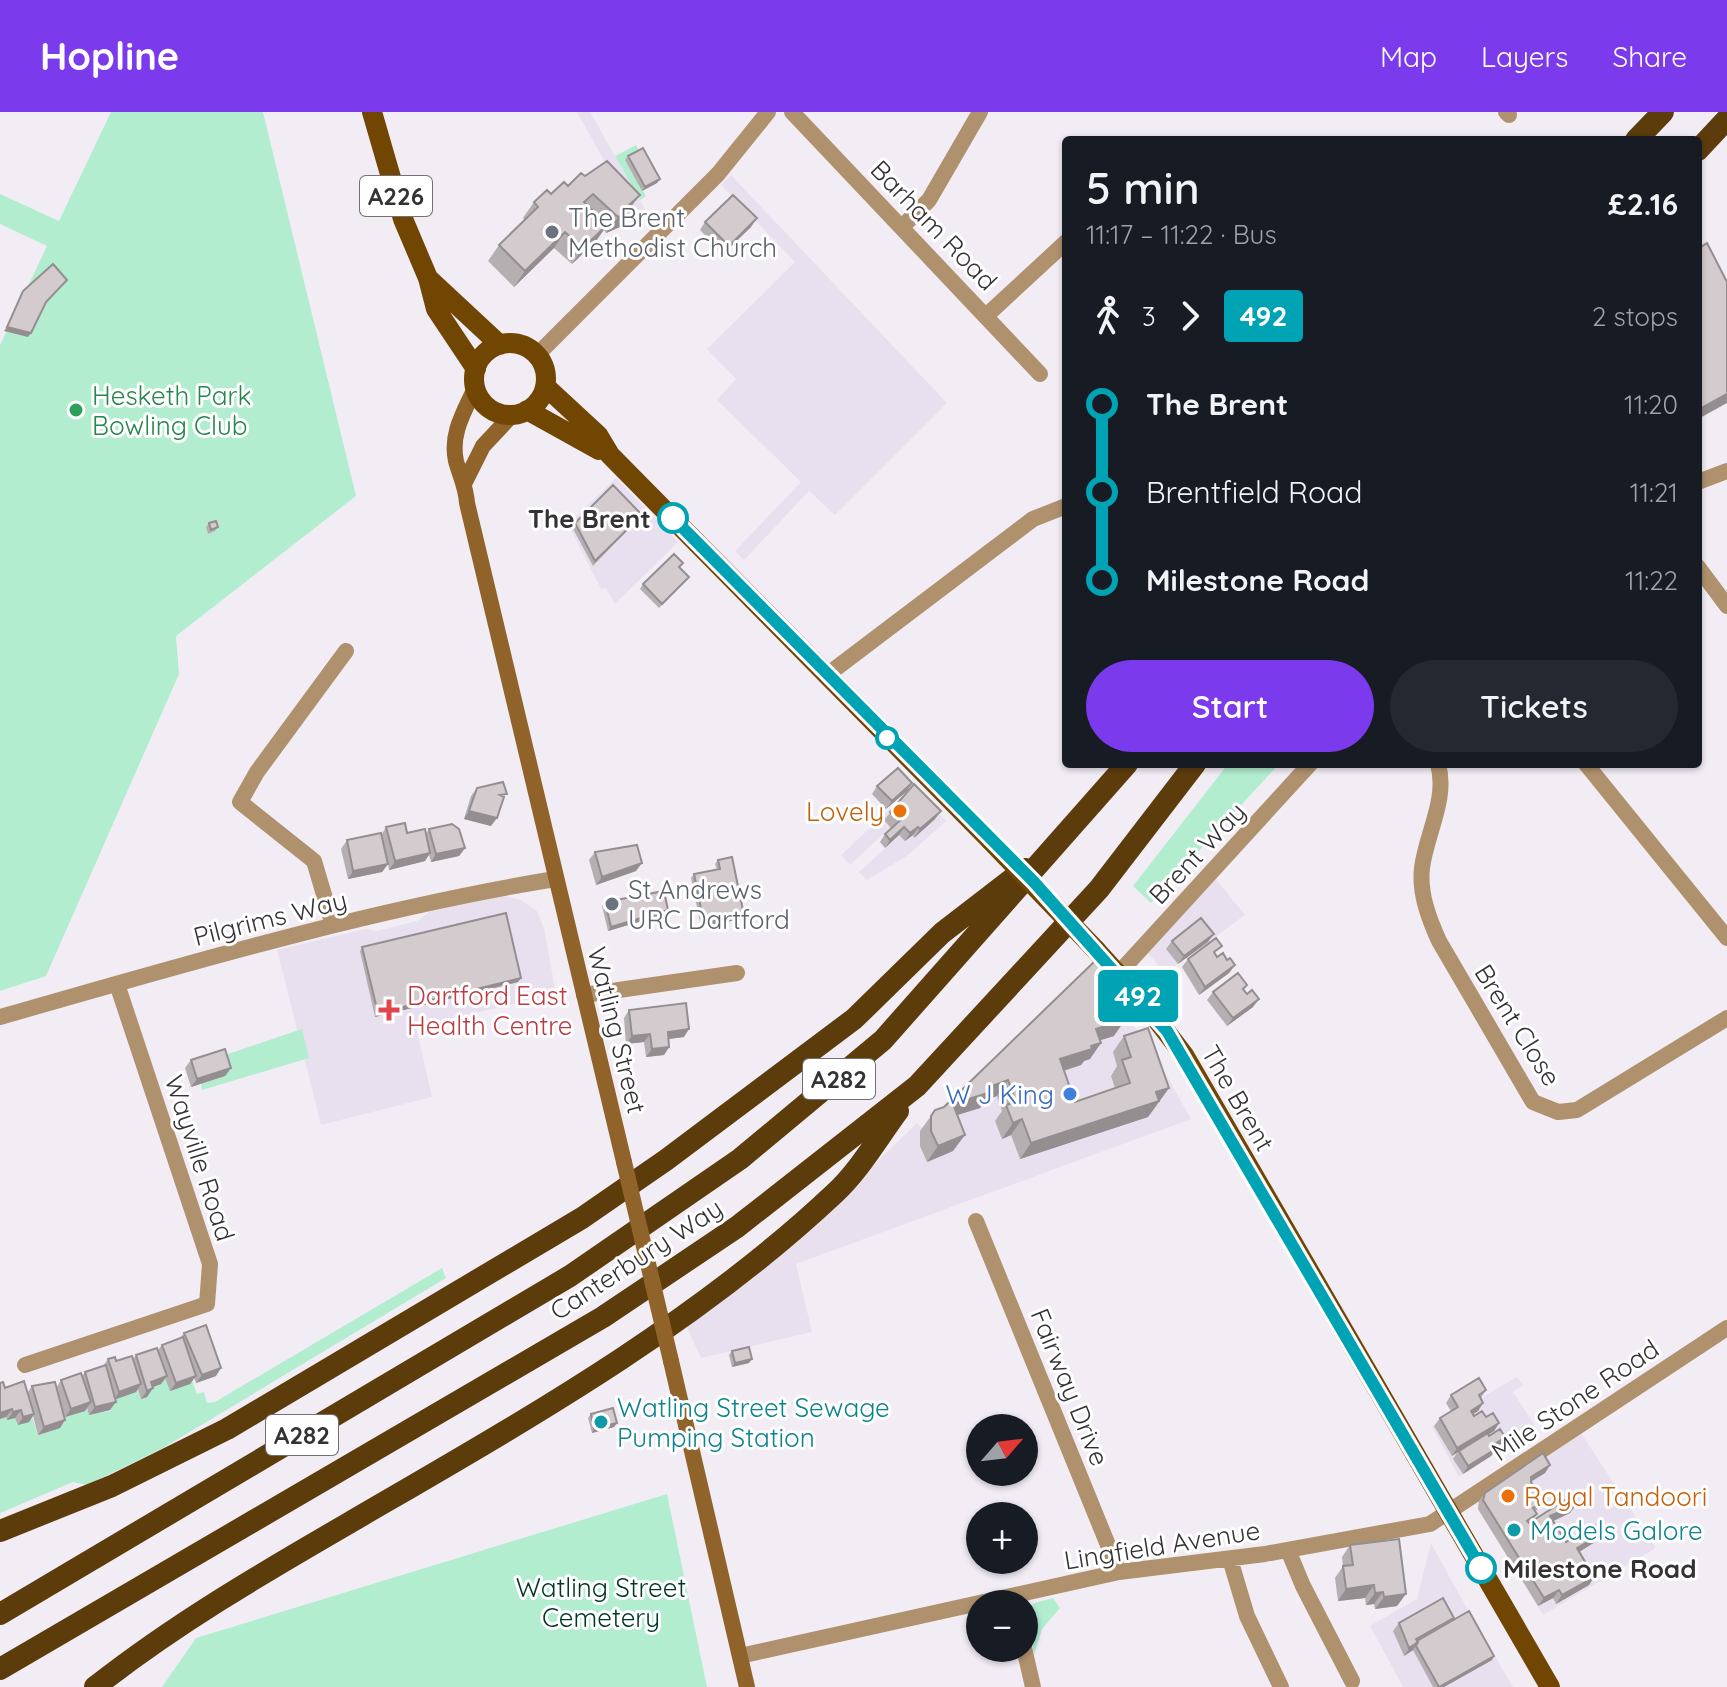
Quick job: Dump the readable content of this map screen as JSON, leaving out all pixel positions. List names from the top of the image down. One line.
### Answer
{"streets":{"highway":["A282","Canterbury Way"],"main road":["A226","Watling Street","The Brent"],"street":["Barham Road","Brent Way","Pilgrims Way","Brent Close","Wayville Road","Fairway Drive","Mile Stone Road","Lingfield Avenue"]},"crossings":[["Brent Way","The Brent"],["Pilgrims Way","Watling Street"],["Pilgrims Way","Wayville Road"],["Watling Street","The Brent"],["Watling Street","Lingfield Avenue"],["The Brent","Mile Stone Road"],["The Brent","Lingfield Avenue"],["Fairway Drive","Lingfield Avenue"],["Mile Stone Road","Lingfield Avenue"]],"parks":["Watling Street Cemetery"],"places":{"other":["The Brent Methodist Church","Hesketh Park Bowling Club","The Brent","Lovely","St Andrews URC Dartford","W J King","Watling Street Sewage Pumping Station","Royal Tandoori","Models Galore","Milestone Road"],"health":["Dartford East Health Centre"]},"lines":["bus line 492"],"north":"top right","page":{"header":"Hopline","nav":["Map","Layers","Share"],"on_map":"492","heading":["5 min","11:17 – 11:22 · Bus","£2.16"],"legs":["3","492","2 stops"],"list":[{"name":"The Brent","value":"11:20"},{"name":"Brentfield Road","value":"11:21"},{"name":"Milestone Road","value":"11:22"}],"buttons":["Start","Tickets"],"map_buttons":["+","−"]}}
